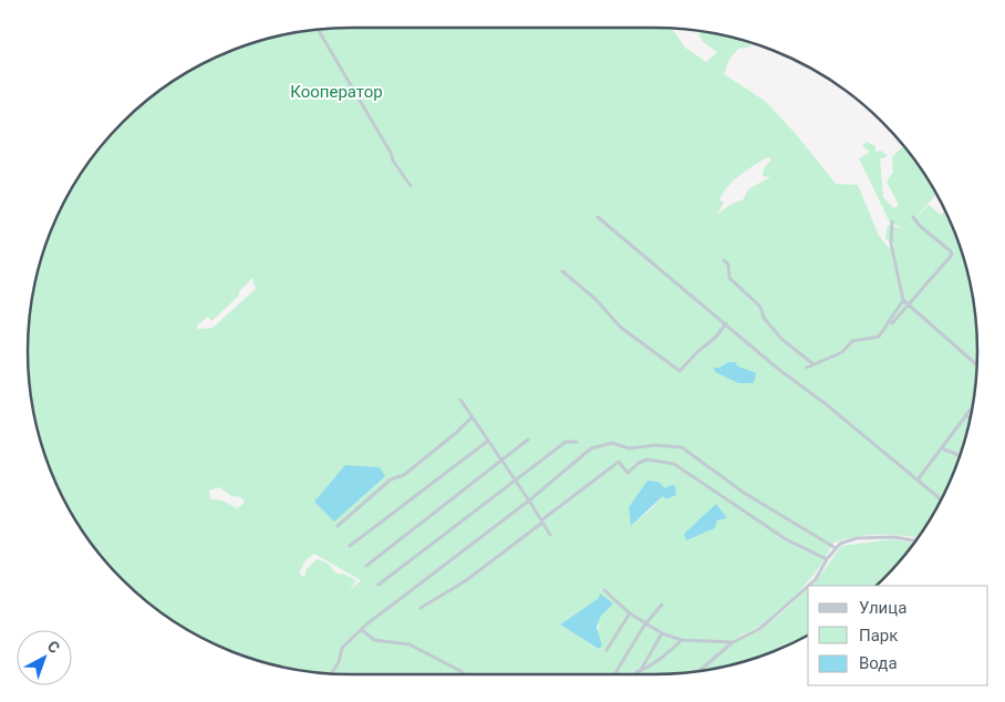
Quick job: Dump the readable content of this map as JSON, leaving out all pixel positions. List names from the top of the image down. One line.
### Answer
{"parks":["Кооператор"],"legend":["Улица","Парк","Вода"],"north":"top right"}
